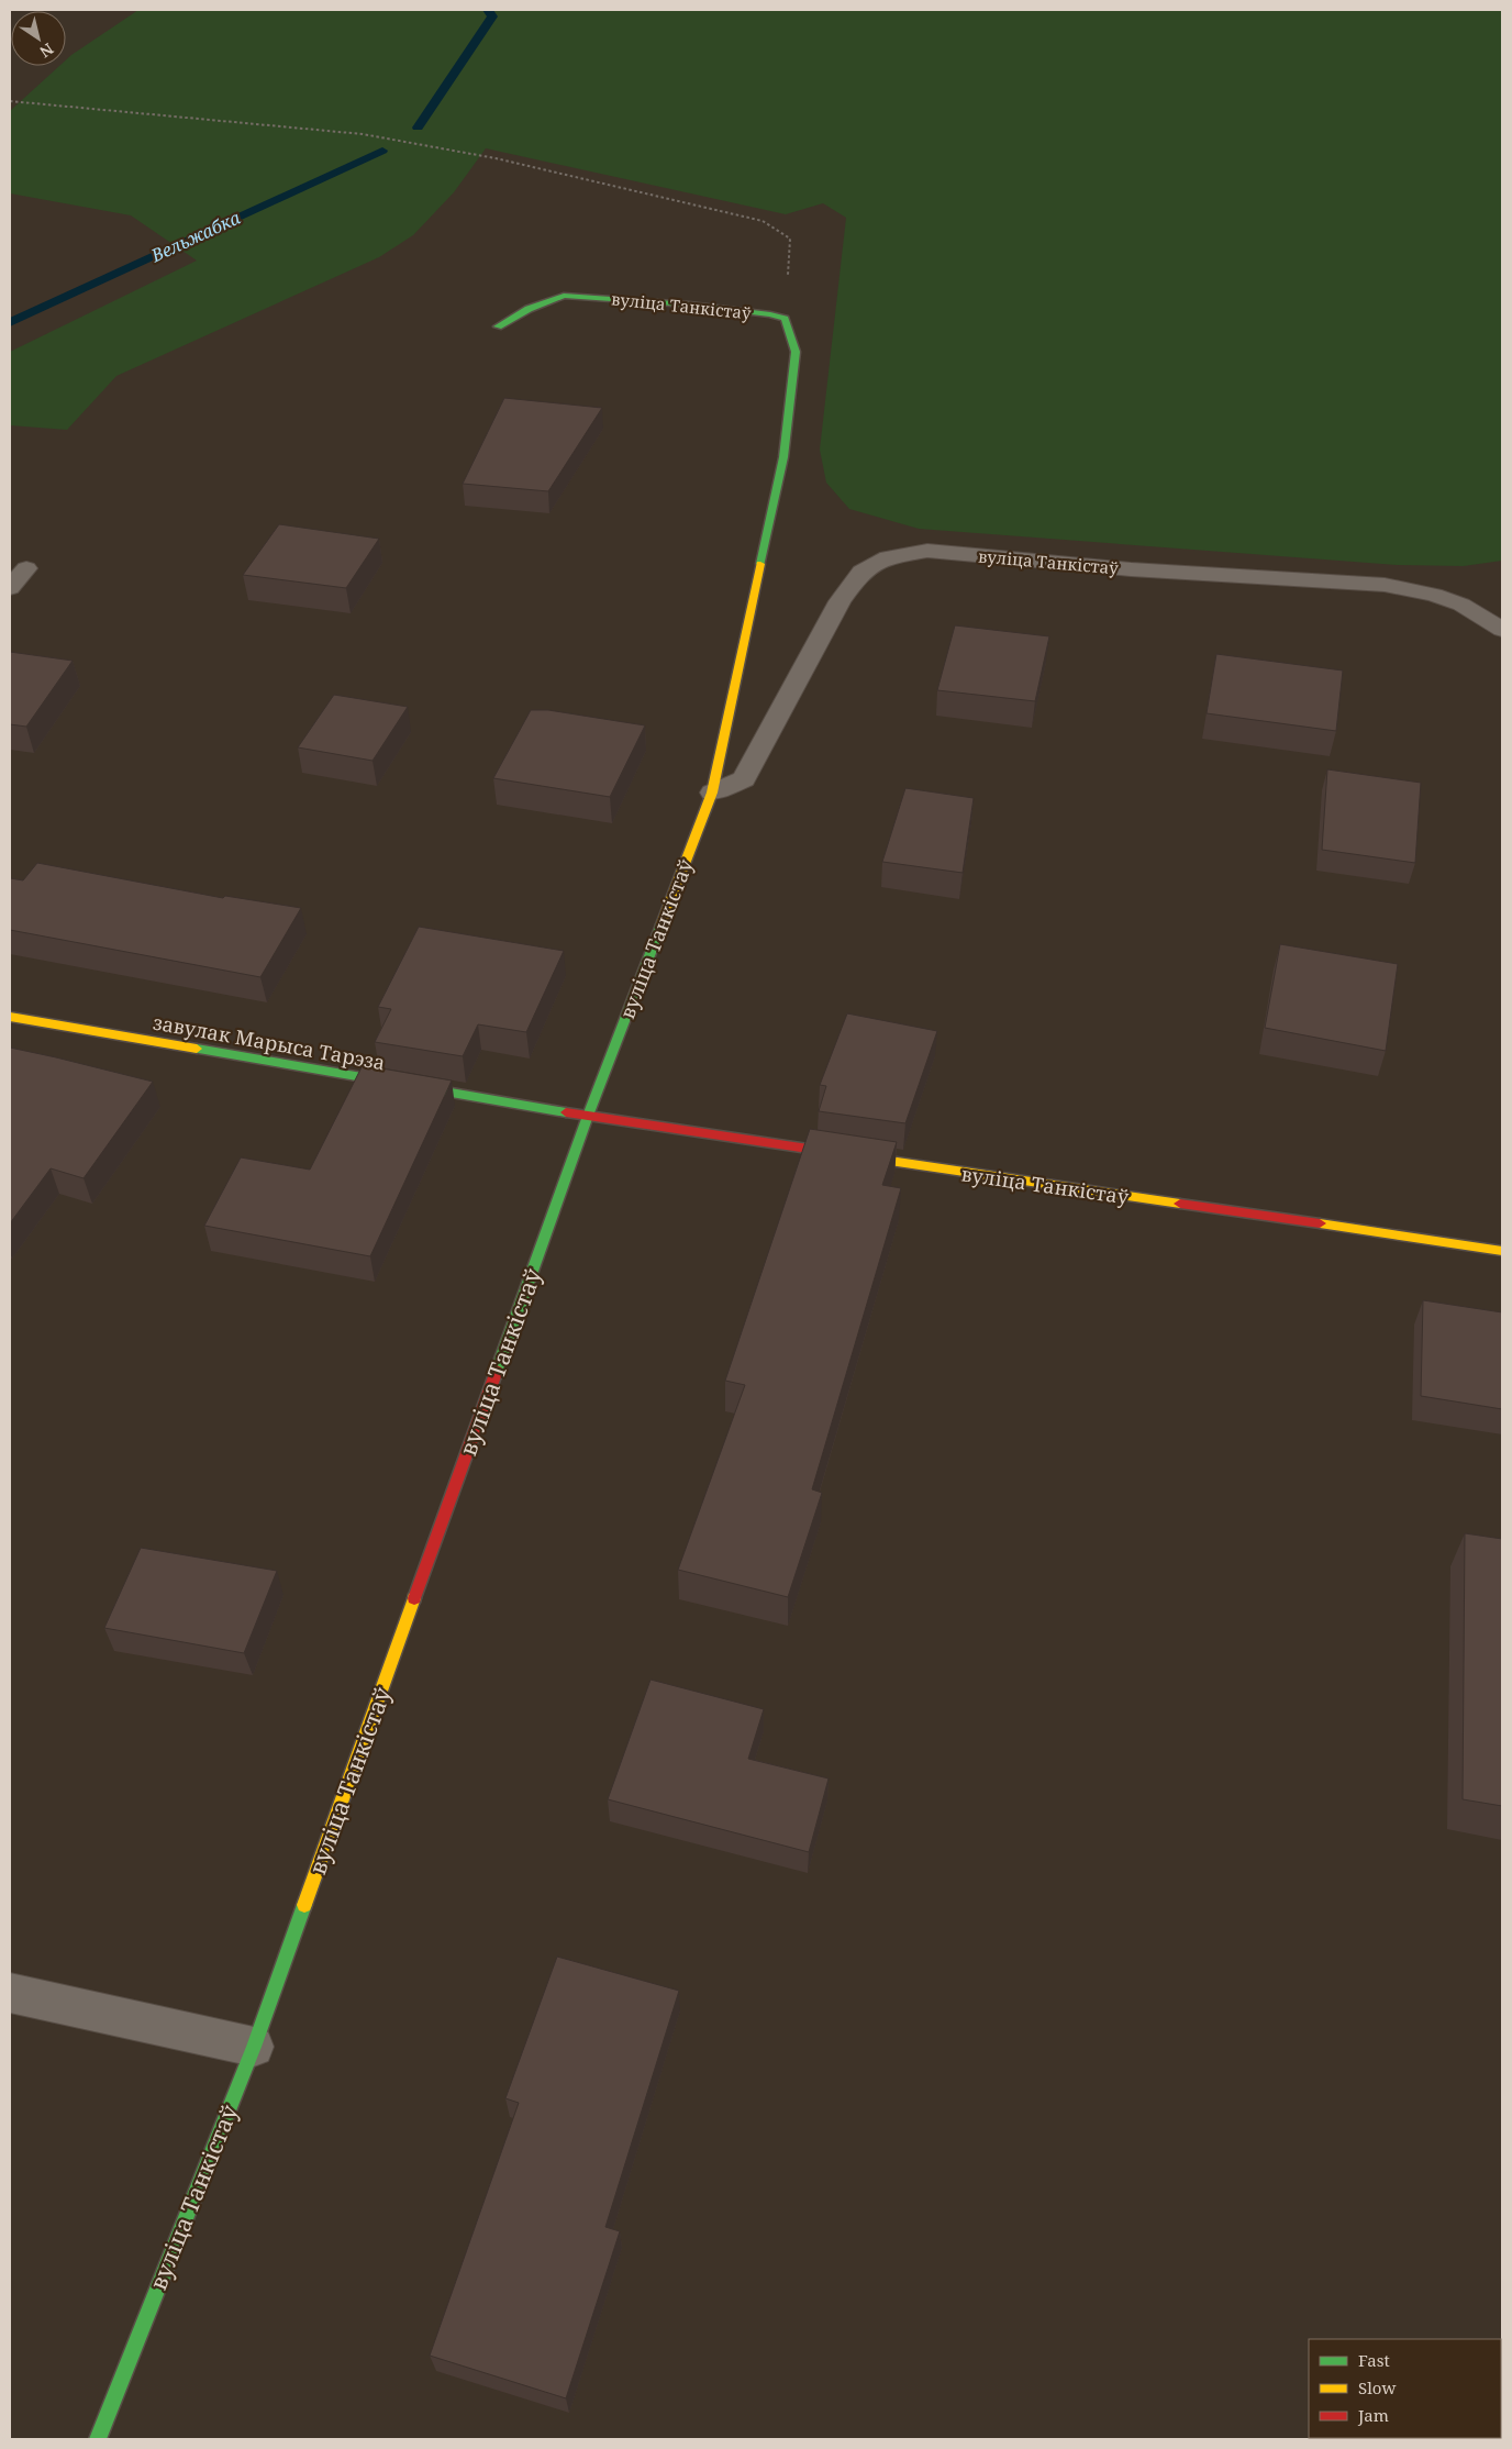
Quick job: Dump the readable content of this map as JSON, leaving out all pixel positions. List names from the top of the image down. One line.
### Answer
{"streets":{"street":["вуліца Танкістаў","завулак Марыса Тарэза"]},"crossings":[["вуліца Танкістаў","завулак Марыса Тарэза"]],"water":["Вельжабка"],"legend":["Fast","Slow","Jam"],"north":"bottom right"}
